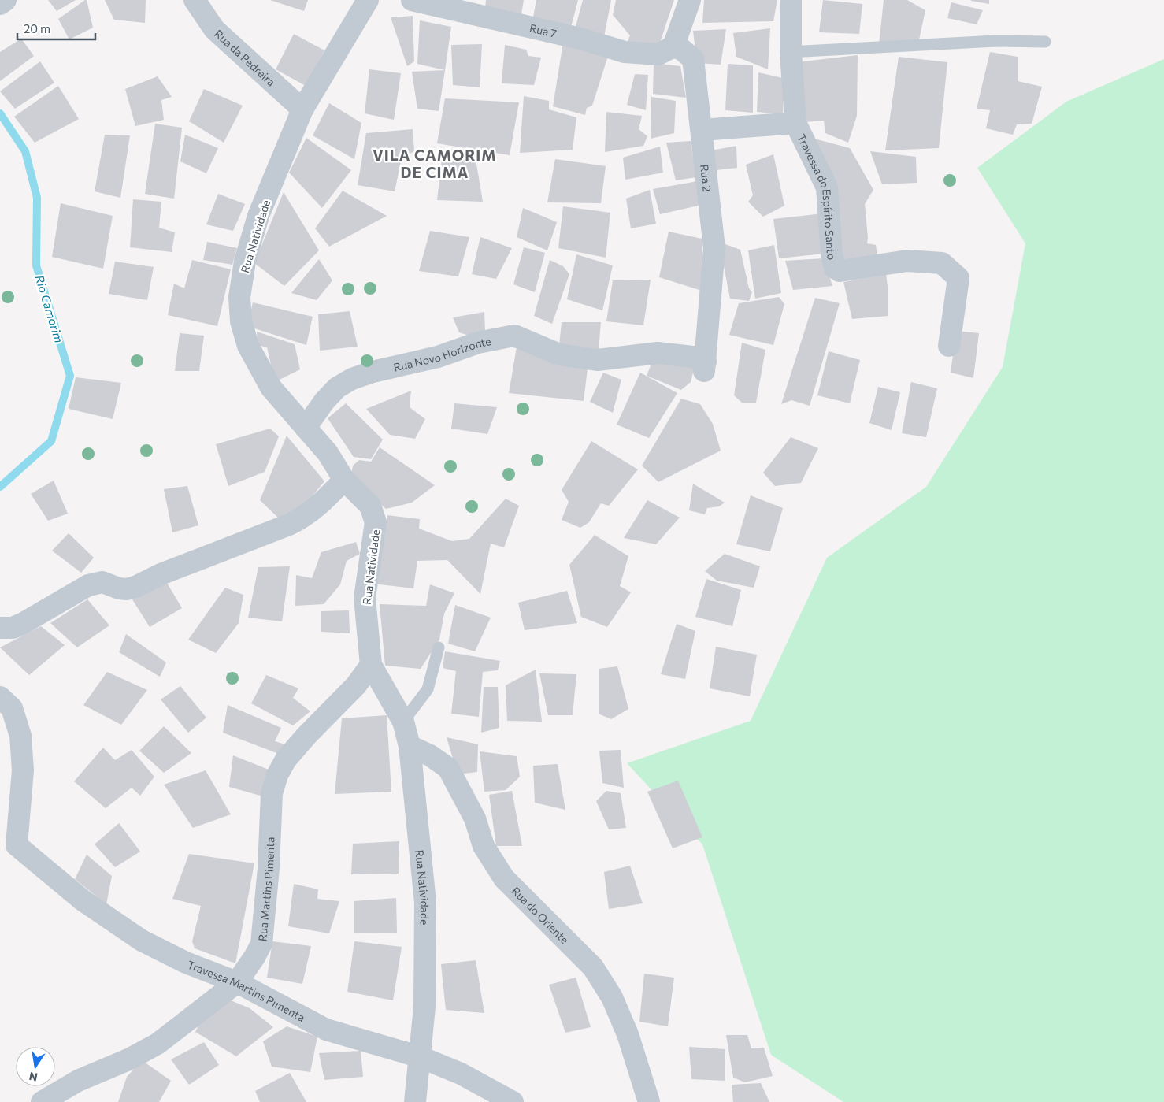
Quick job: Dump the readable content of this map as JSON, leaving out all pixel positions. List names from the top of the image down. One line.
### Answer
{"streets":{"street":["Rua 7","Rua da Pedreira","Rua 2","Travessa do Espírito Santo","Rua Natividade","Rua Novo Horizonte","Rua Martins Pimenta","Rua do Oriente","Travessa Martins Pimenta"]},"crossings":[["Rua 7","Rua 2"],["Rua da Pedreira","Rua Natividade"],["Rua 2","Rua Novo Horizonte"],["Rua Natividade","Rua Novo Horizonte"],["Rua Natividade","Rua Martins Pimenta"],["Rua Natividade","Rua do Oriente"],["Rua Natividade","Travessa Martins Pimenta"],["Rua Martins Pimenta","Travessa Martins Pimenta"]],"districts":["VILA CAMORIM DE CIMA"],"water":["Rio Camorim"],"scale_bar":"20 m","north":"bottom"}
